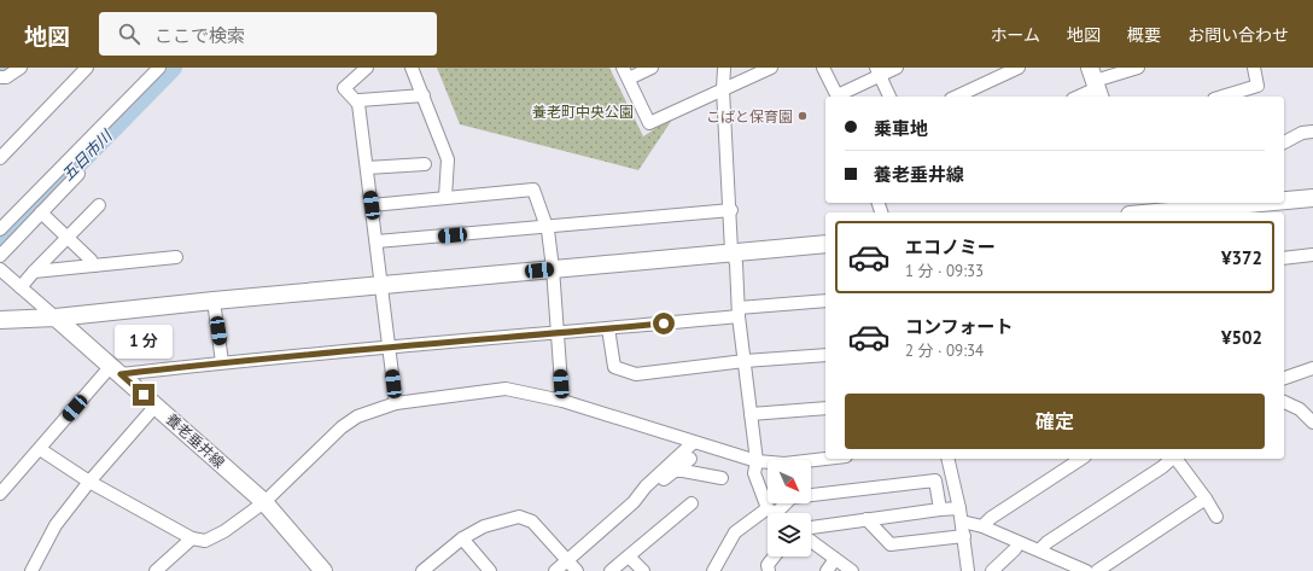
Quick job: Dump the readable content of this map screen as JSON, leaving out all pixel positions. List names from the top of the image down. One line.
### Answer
{"streets":{"street":["養老垂井線"]},"water":["五日市川"],"parks":["養老町中央公園"],"places":["こばと保育園"],"north":"bottom right","page":{"header":"地図","search":"ここで検索","nav":["ホーム","地図","概要","お問い合わせ"],"banner":["乗車地","養老垂井線"],"list":[{"name":"エコノミー","note":"1 分 · 09:33","value":"¥372"},{"name":"コンフォート","note":"2 分 · 09:34","value":"¥502"}],"bubble":"1 分","buttons":"確定"}}
